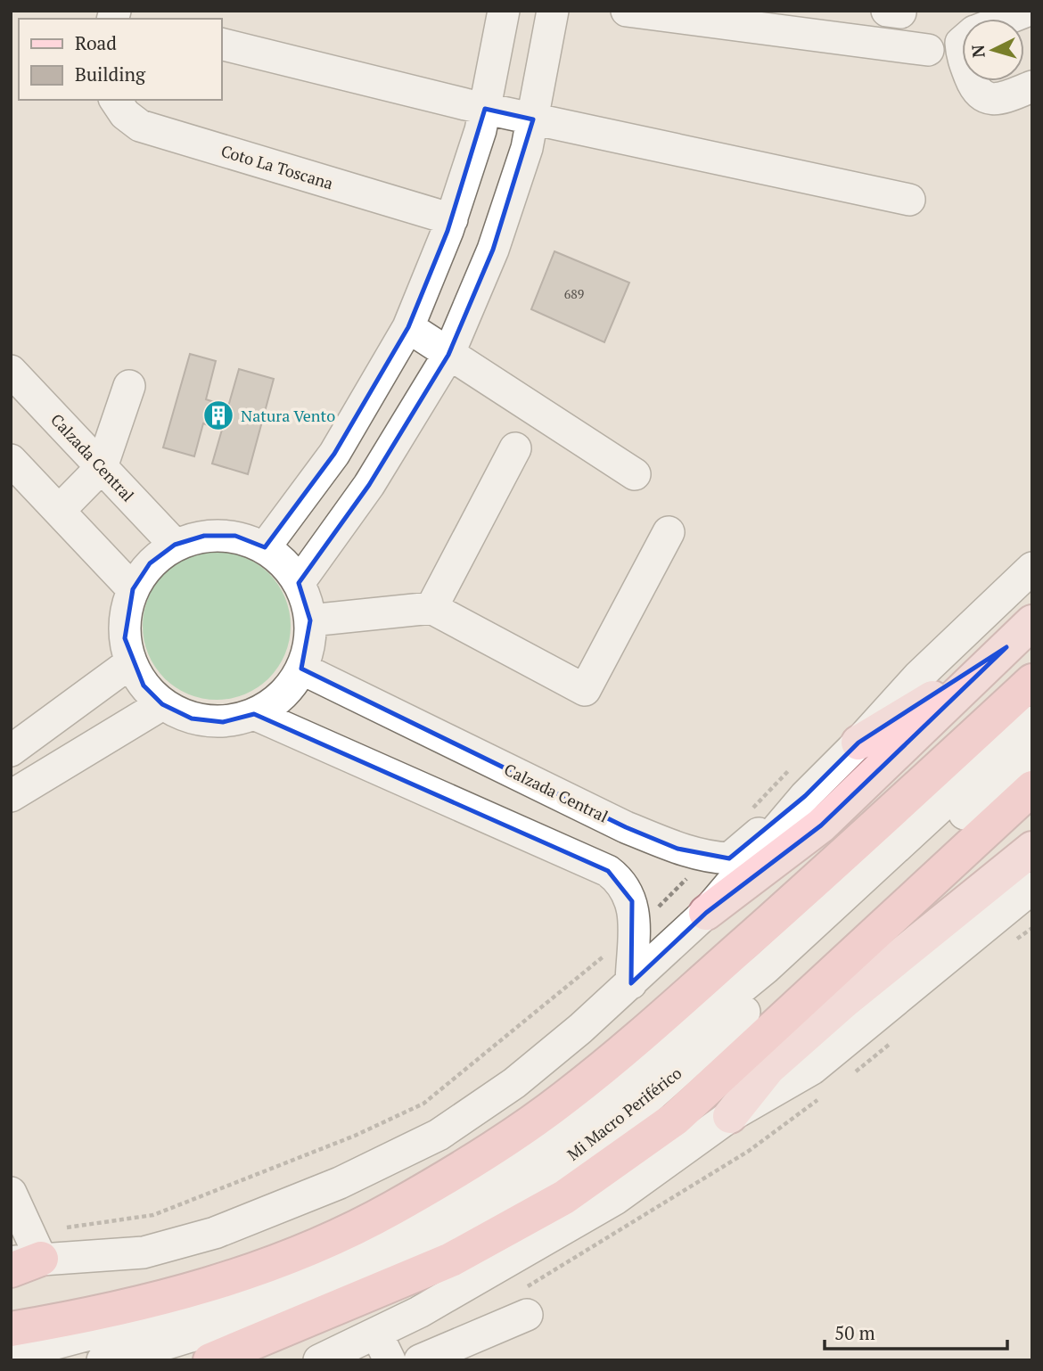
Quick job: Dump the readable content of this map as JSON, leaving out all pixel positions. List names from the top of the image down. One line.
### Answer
{"streets":{"street":["Coto La Toscana","Calzada Central","Mi Macro Periférico"]},"places":{"building":["Natura Vento"]},"house_numbers":["689"],"legend":["Road","Building"],"scale_bar":"50 m","north":"left"}
